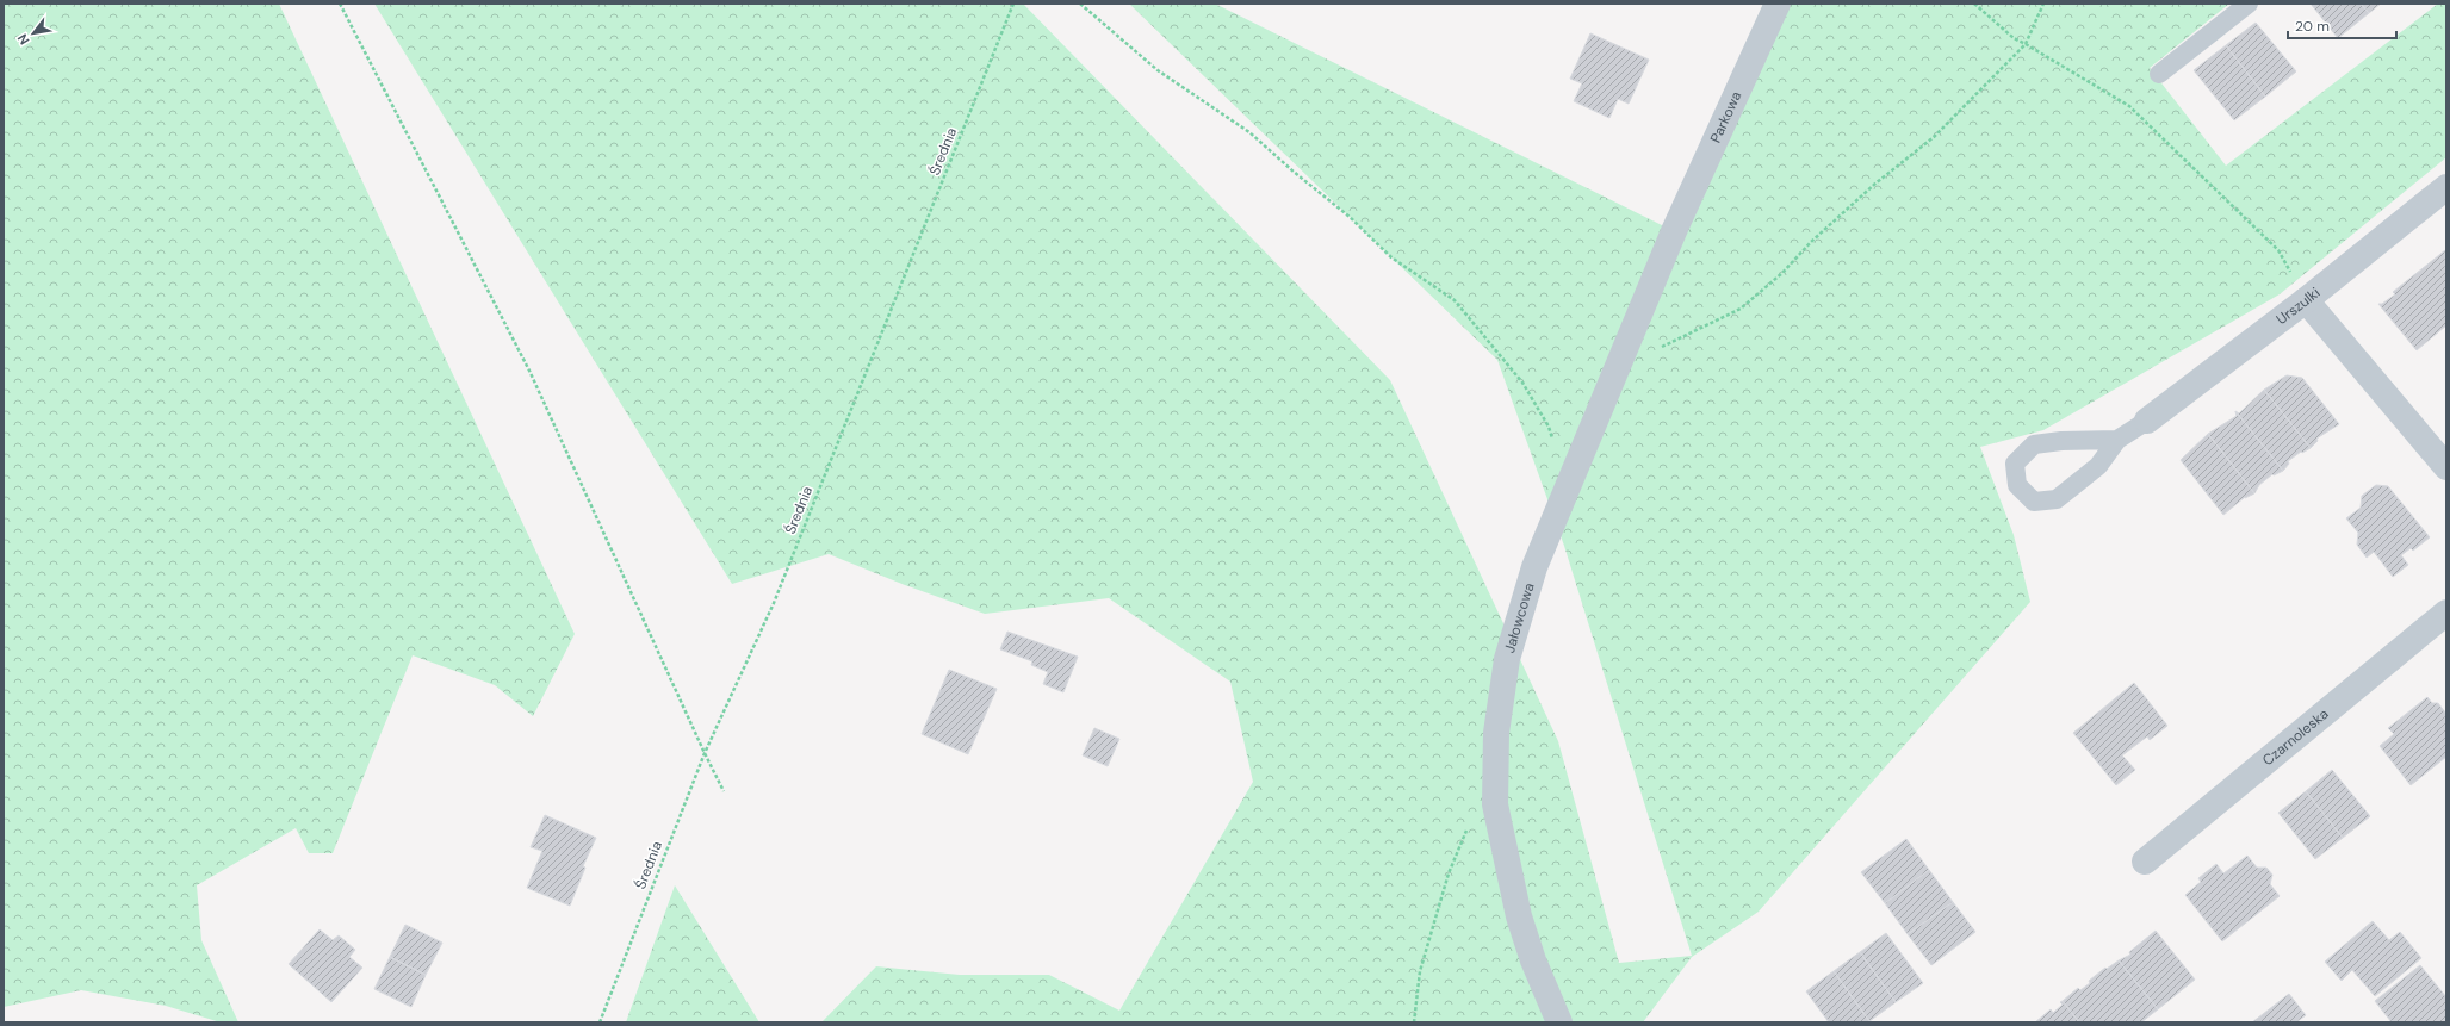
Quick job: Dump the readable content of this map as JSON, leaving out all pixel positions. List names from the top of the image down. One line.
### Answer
{"streets":{"street":["Parkowa","Urszulki","Jałowcowa","Czarnoleska"],"path":["Średnia"]},"crossings":[["Parkowa","Jałowcowa"]],"scale_bar":"20 m","north":"bottom left"}
